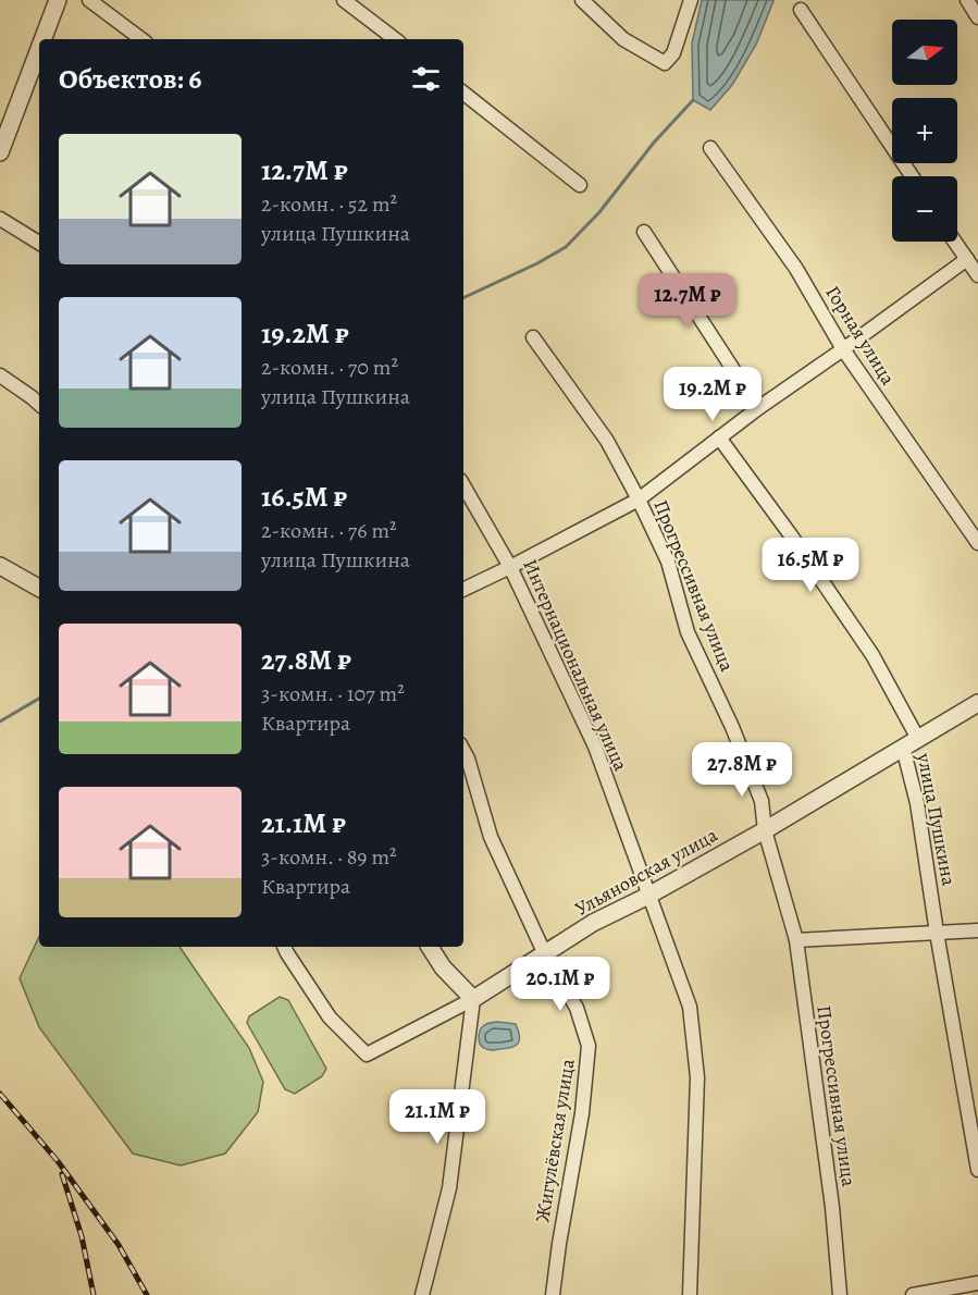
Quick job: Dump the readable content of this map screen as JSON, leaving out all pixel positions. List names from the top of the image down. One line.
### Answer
{"streets":{"street":["Горная улица","Прогрессивная улица","Интернациональная улица","улица Пушкина","Ульяновская улица","Жигулёвская улица"]},"crossings":[["Прогрессивная улица","Ульяновская улица"],["Интернациональная улица","Ульяновская улица"],["улица Пушкина","Ульяновская улица"],["Ульяновская улица","Жигулёвская улица"]],"north":"right","page":{"map_buttons":["+","−"],"heading":"Объектов: 6","list":[{"name":"12.7M ₽","note":"2-комн. · 52 m² · улица Пушкина"},{"name":"19.2M ₽","note":"2-комн. · 70 m² · улица Пушкина"},{"name":"16.5M ₽","note":"2-комн. · 76 m² · улица Пушкина"},{"name":"27.8M ₽","note":"3-комн. · 107 m² · Квартира"},{"name":"21.1M ₽","note":"3-комн. · 89 m² · Квартира"}],"price":["12.7M ₽","19.2M ₽","16.5M ₽","27.8M ₽","20.1M ₽","21.1M ₽"]}}
